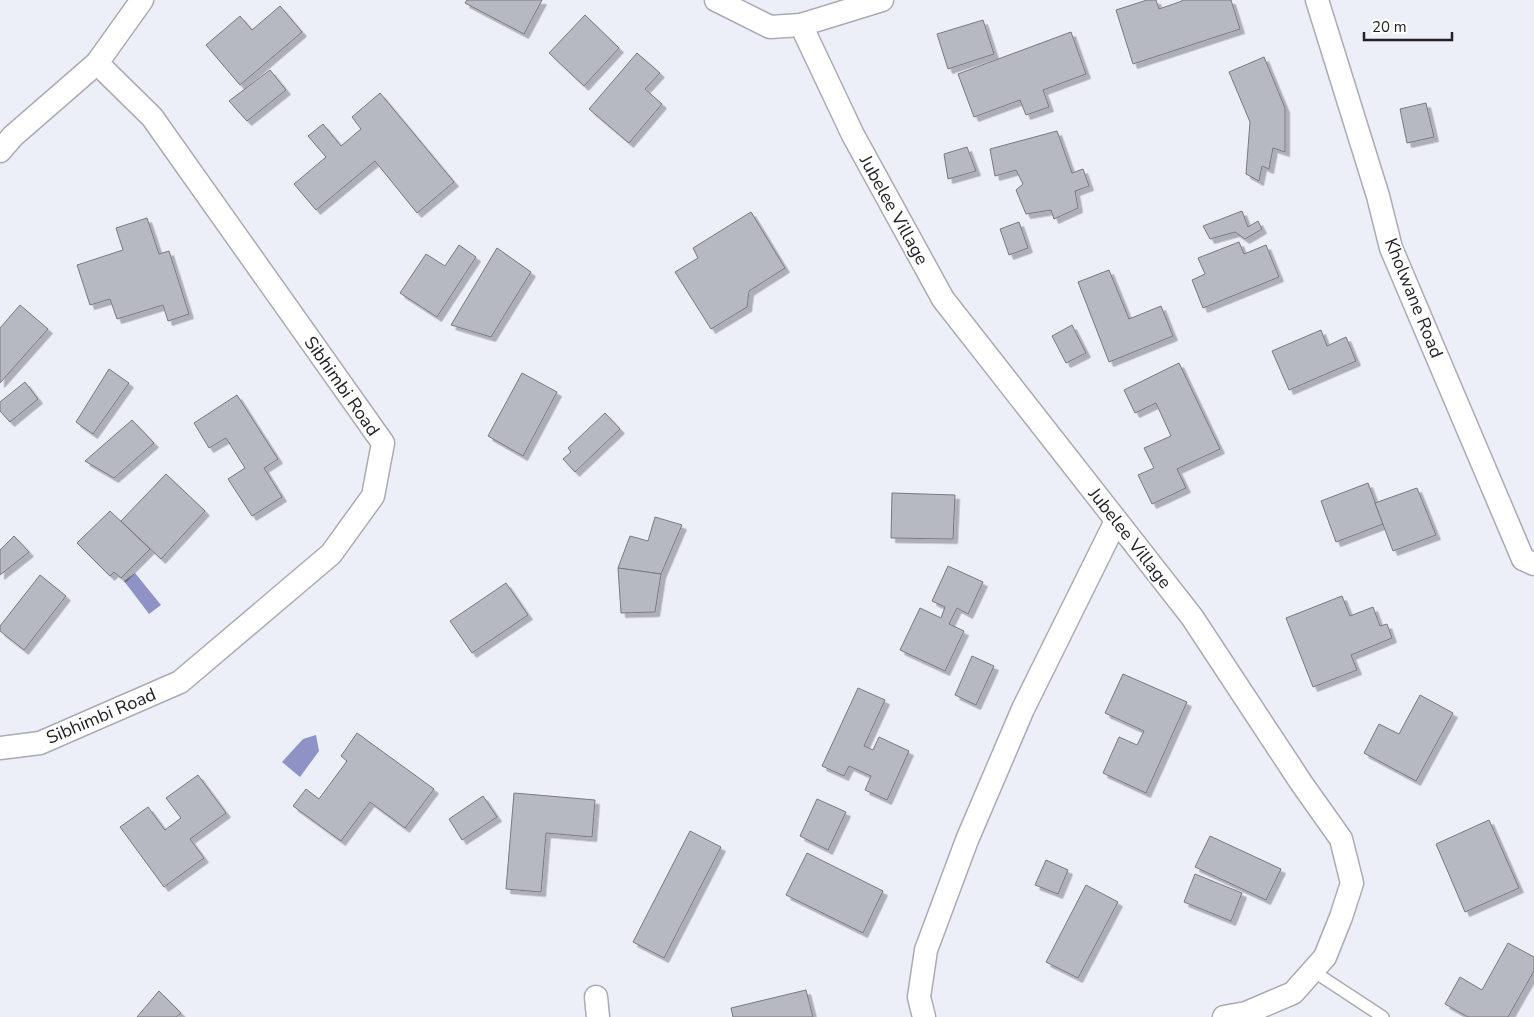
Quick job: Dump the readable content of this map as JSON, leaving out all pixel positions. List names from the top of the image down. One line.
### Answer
{"streets":{"street":["Jubelee Village","Kholwane Road","Sibhimbi Road"]},"scale_bar":"20 m"}
